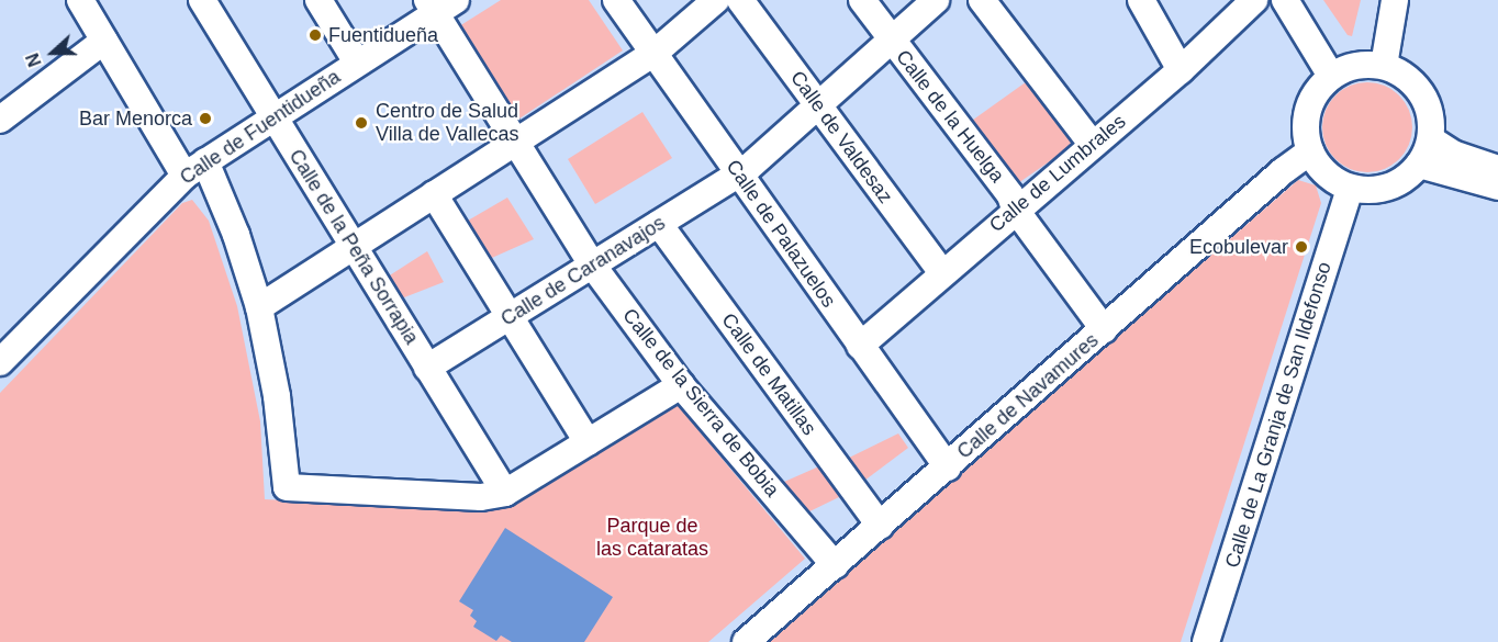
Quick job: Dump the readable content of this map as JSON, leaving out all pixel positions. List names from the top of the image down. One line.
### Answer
{"streets":{"street":["Calle de la Huelga","Calle de Fuentidueña","Calle de Valdesaz","Calle de Lumbrales","Calle de Palazuelos","Calle de la Peña Sorrapia","Calle de Caranavajos","Calle de Matillas","Calle de Navamures","Calle de la Sierra de Bobia","Calle de La Granja de San Ildefonso"]},"crossings":[["Calle de la Huelga","Calle de Lumbrales"],["Calle de la Huelga","Calle de Caranavajos"],["Calle de la Huelga","Calle de Navamures"],["Calle de Fuentidueña","Calle de la Peña Sorrapia"],["Calle de Fuentidueña","Calle de la Sierra de Bobia"],["Calle de Valdesaz","Calle de Lumbrales"],["Calle de Valdesaz","Calle de Caranavajos"],["Calle de Lumbrales","Calle de Palazuelos"],["Calle de Palazuelos","Calle de Caranavajos"],["Calle de Palazuelos","Calle de Navamures"],["Calle de la Peña Sorrapia","Calle de Caranavajos"],["Calle de Caranavajos","Calle de Matillas"],["Calle de Caranavajos","Calle de la Sierra de Bobia"],["Calle de Matillas","Calle de Navamures"],["Calle de Navamures","Calle de la Sierra de Bobia"],["Calle de Navamures","Calle de La Granja de San Ildefonso"]],"parks":["Parque de las cataratas"],"places":["Fuentidueña","Bar Menorca","Centro de Salud Villa de Vallecas","Ecobulevar"],"north":"left"}
